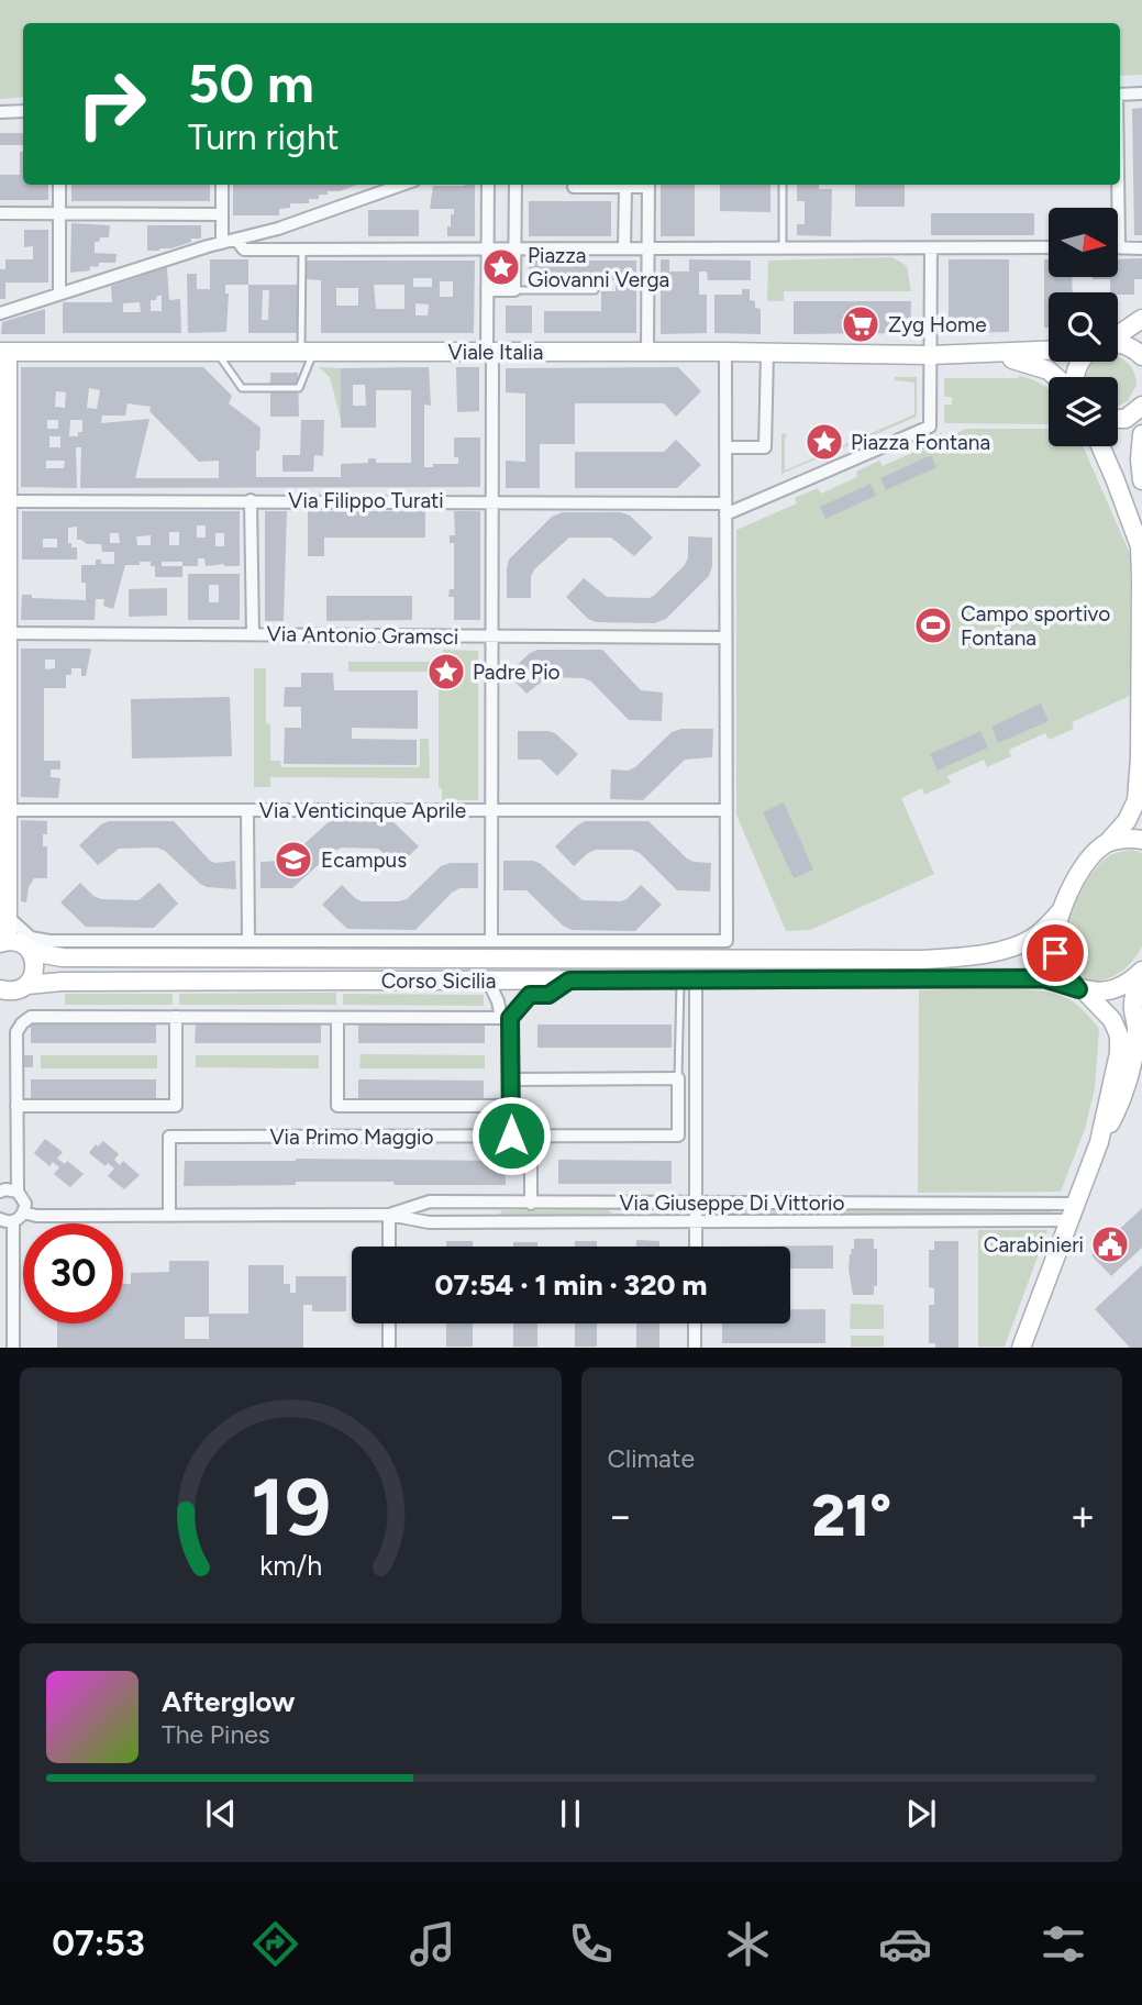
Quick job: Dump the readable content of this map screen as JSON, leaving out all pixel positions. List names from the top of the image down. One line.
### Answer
{"streets":{"main road":["Viale Italia","Corso Sicilia"],"street":["Via Filippo Turati","Via Antonio Gramsci","Via Venticinque Aprile","Via Primo Maggio","Via Giuseppe Di Vittorio"]},"crossings":[["Via Primo Maggio","Via Giuseppe Di Vittorio"]],"places":{"place":["Piazza Giovanni Verga","Piazza Fontana","Padre Pio"],"supermarket":["Zyg Home"],"sports":["Campo sportivo Fontana"],"school or university":["Ecampus"],"public building":["Carabinieri"]},"north":"right","page":{"turn":["50 m","Turn right"],"limit":"30","trip":"07:54 · 1 min · 320 m","tile":"Climate","heat":["−","21°","+"],"song":["Afterglow","The Pines"],"tabs":"07:53","gauge":["19","km/h"]}}
